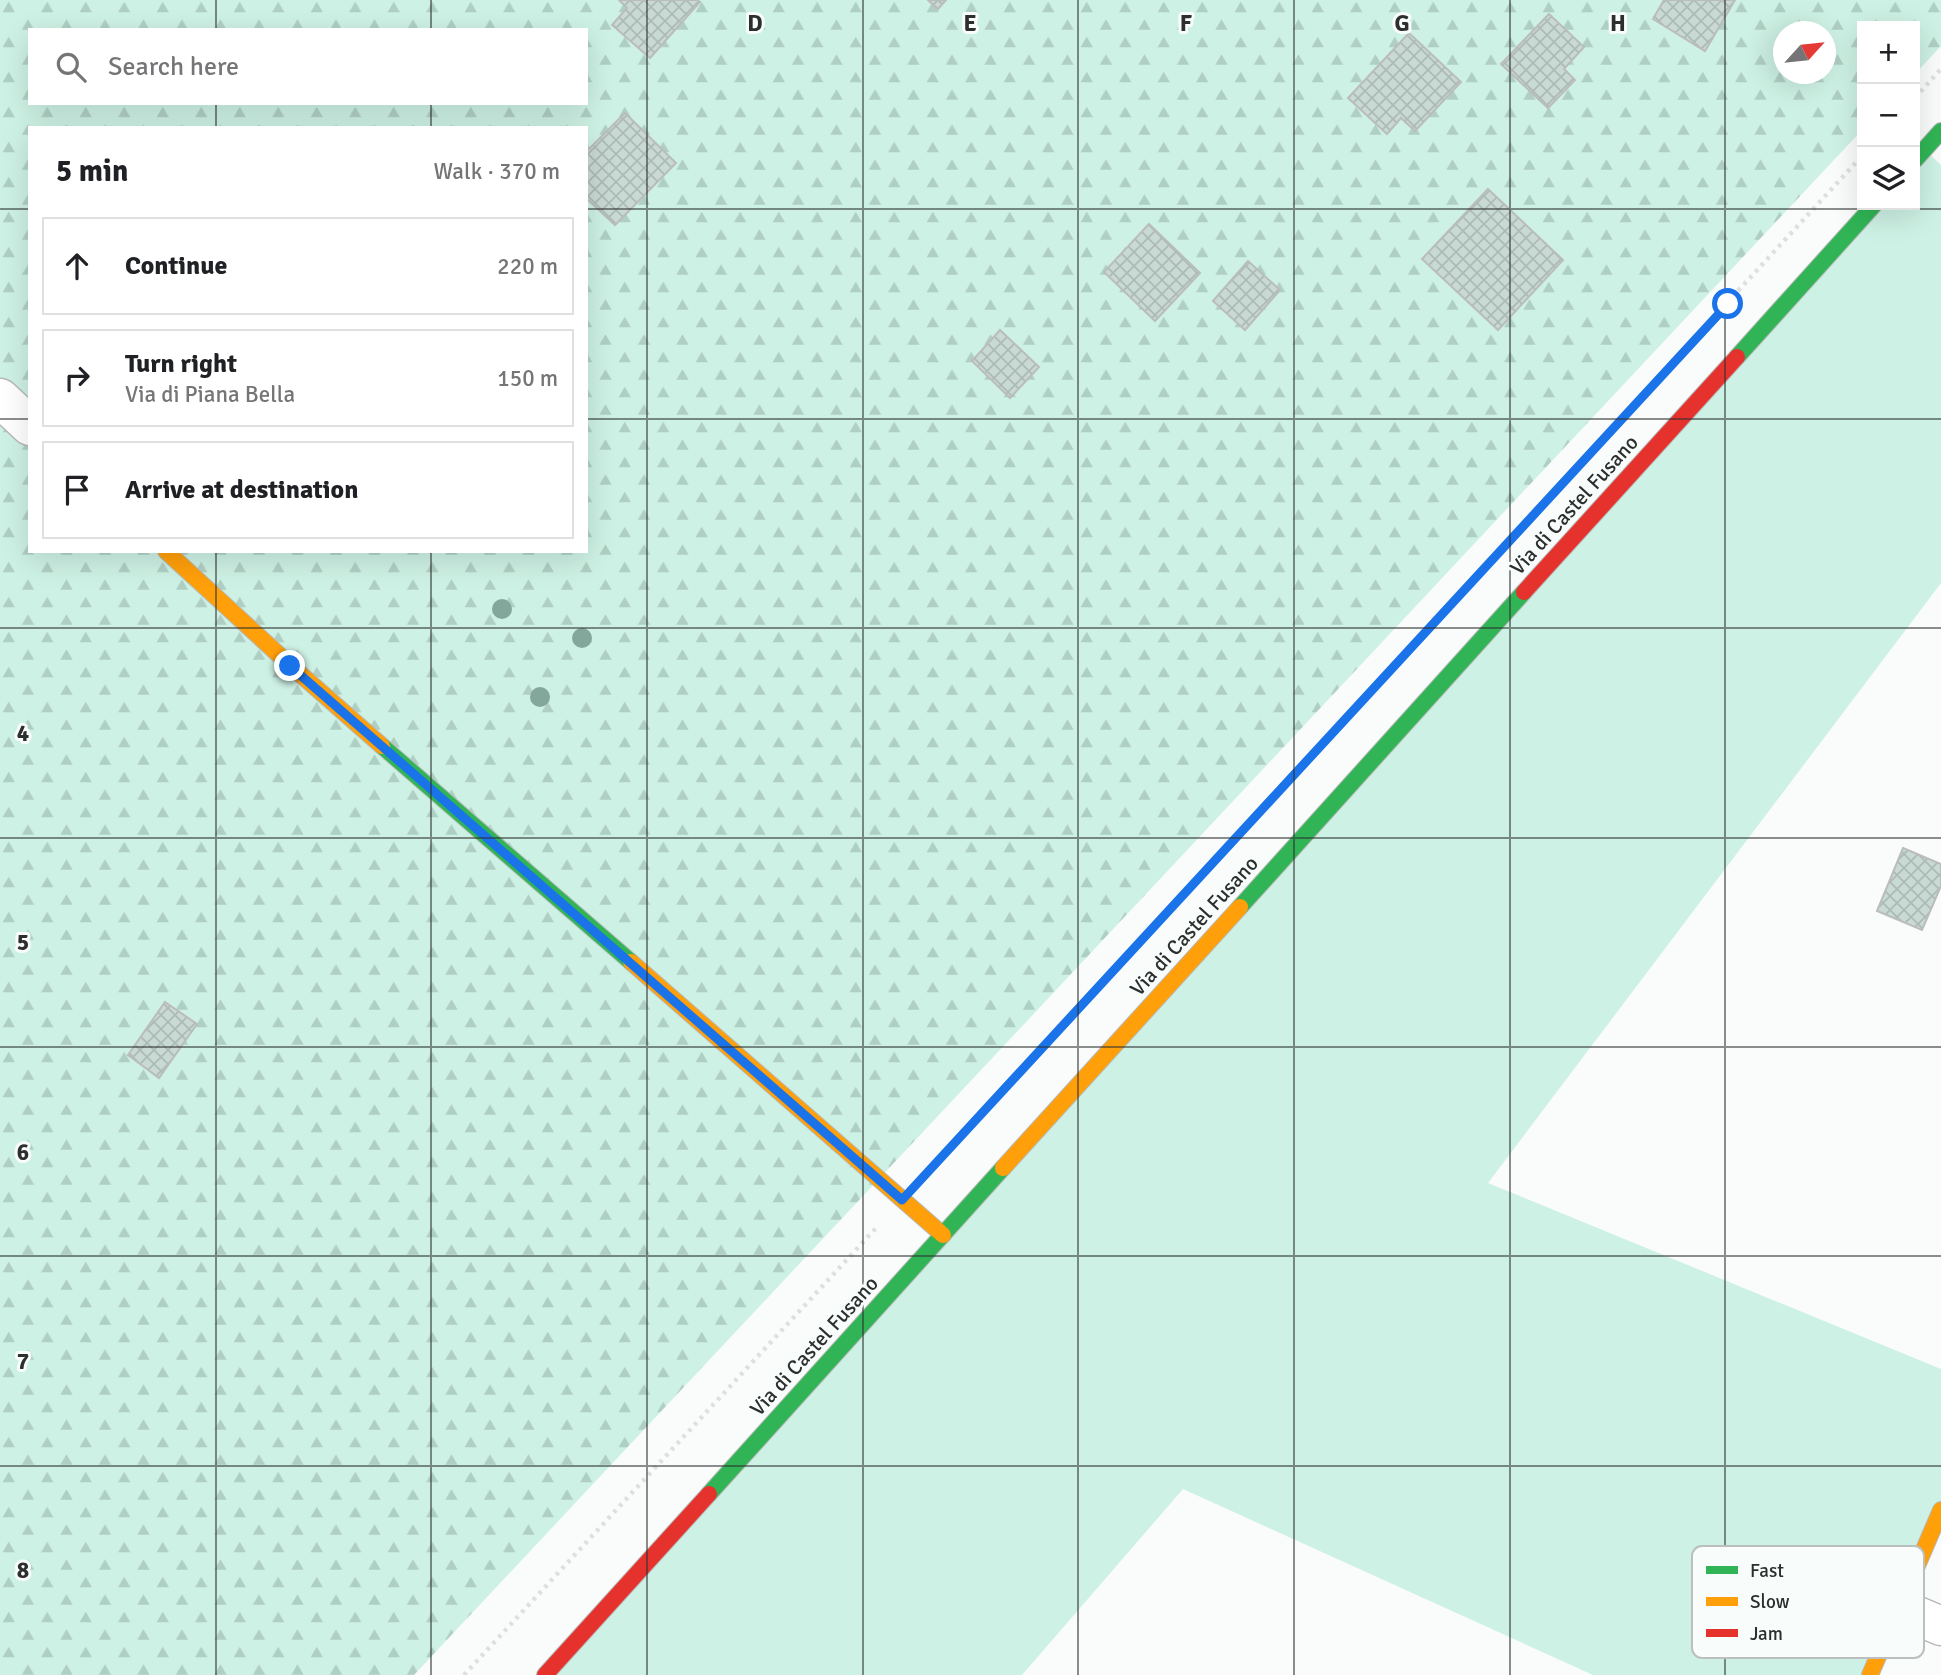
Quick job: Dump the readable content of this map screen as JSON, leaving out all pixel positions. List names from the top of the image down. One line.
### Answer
{"streets":{"street":["Via di Castel Fusano"]},"legend":["Fast","Slow","Jam"],"north":"top right","page":{"map_buttons":["+","−"],"search":"Search here","heading":["5 min","Walk · 370 m"],"list":[["Continue","220 m"],["Turn right","Via di Piana Bella","150 m"],"Arrive at destination"]},"grid":{"columns":["D","E","F","G","H"],"rows":["4","5","6","7","8"]}}
